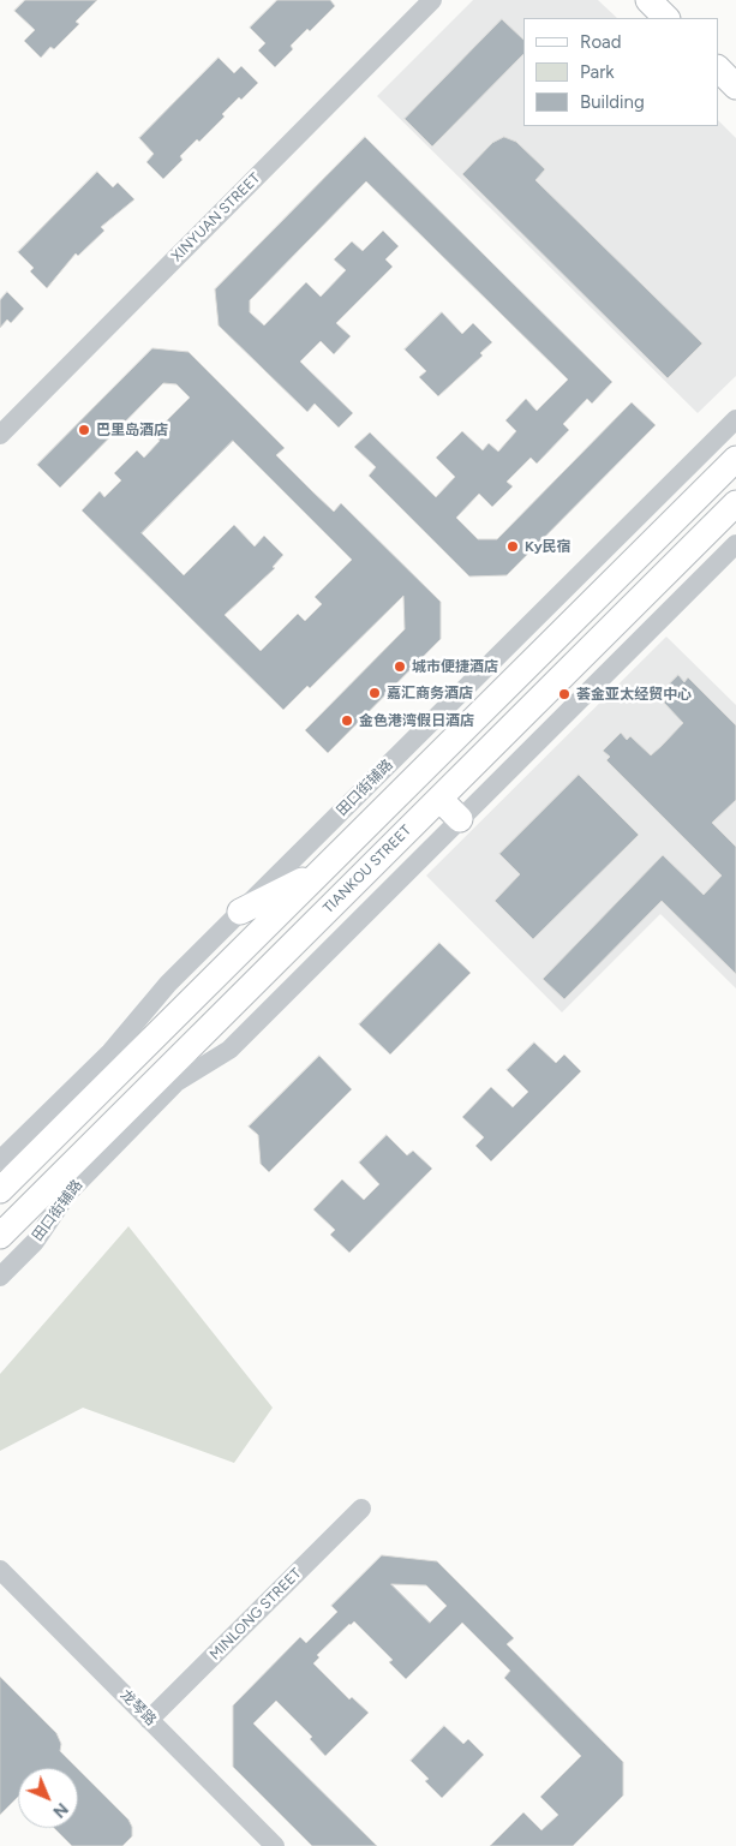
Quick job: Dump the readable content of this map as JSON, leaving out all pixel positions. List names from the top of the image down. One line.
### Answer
{"streets":{"main road":["TIANKOU STREET"],"street":["XINYUAN STREET","田口街辅路","MINLONG STREET","龙琴路"]},"crossings":[["MINLONG STREET","龙琴路"]],"places":["巴里岛酒店","Ky民宿","城市便捷酒店","嘉汇商务酒店","荟金亚太经贸中心","金色港湾假日酒店"],"legend":["Road","Park","Building"],"north":"bottom right"}
